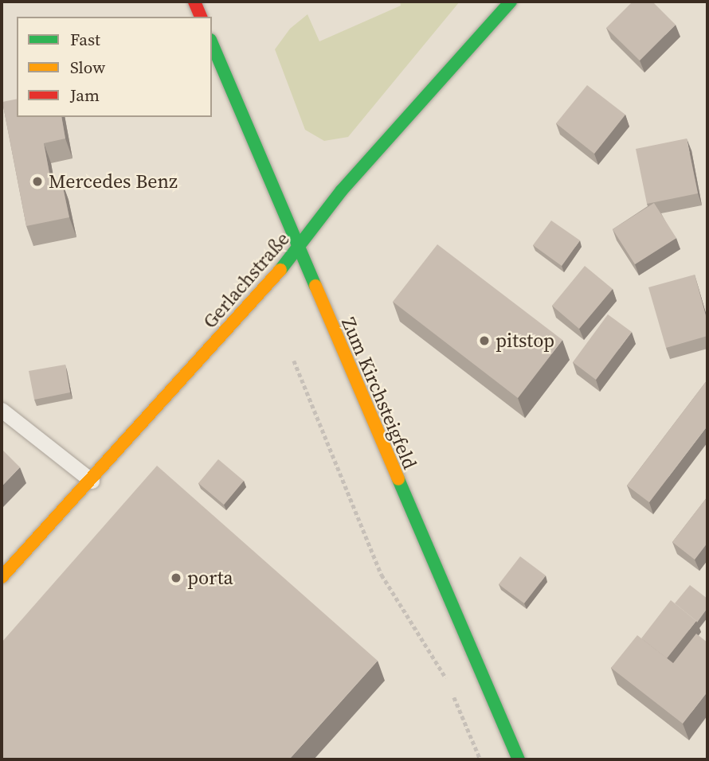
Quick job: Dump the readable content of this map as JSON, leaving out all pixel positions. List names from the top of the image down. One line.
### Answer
{"streets":{"street":["Gerlachstraße","Zum Kirchsteigfeld"]},"crossings":[["Gerlachstraße","Zum Kirchsteigfeld"]],"places":["Mercedes Benz","pitstop","porta"],"legend":["Fast","Slow","Jam"]}
